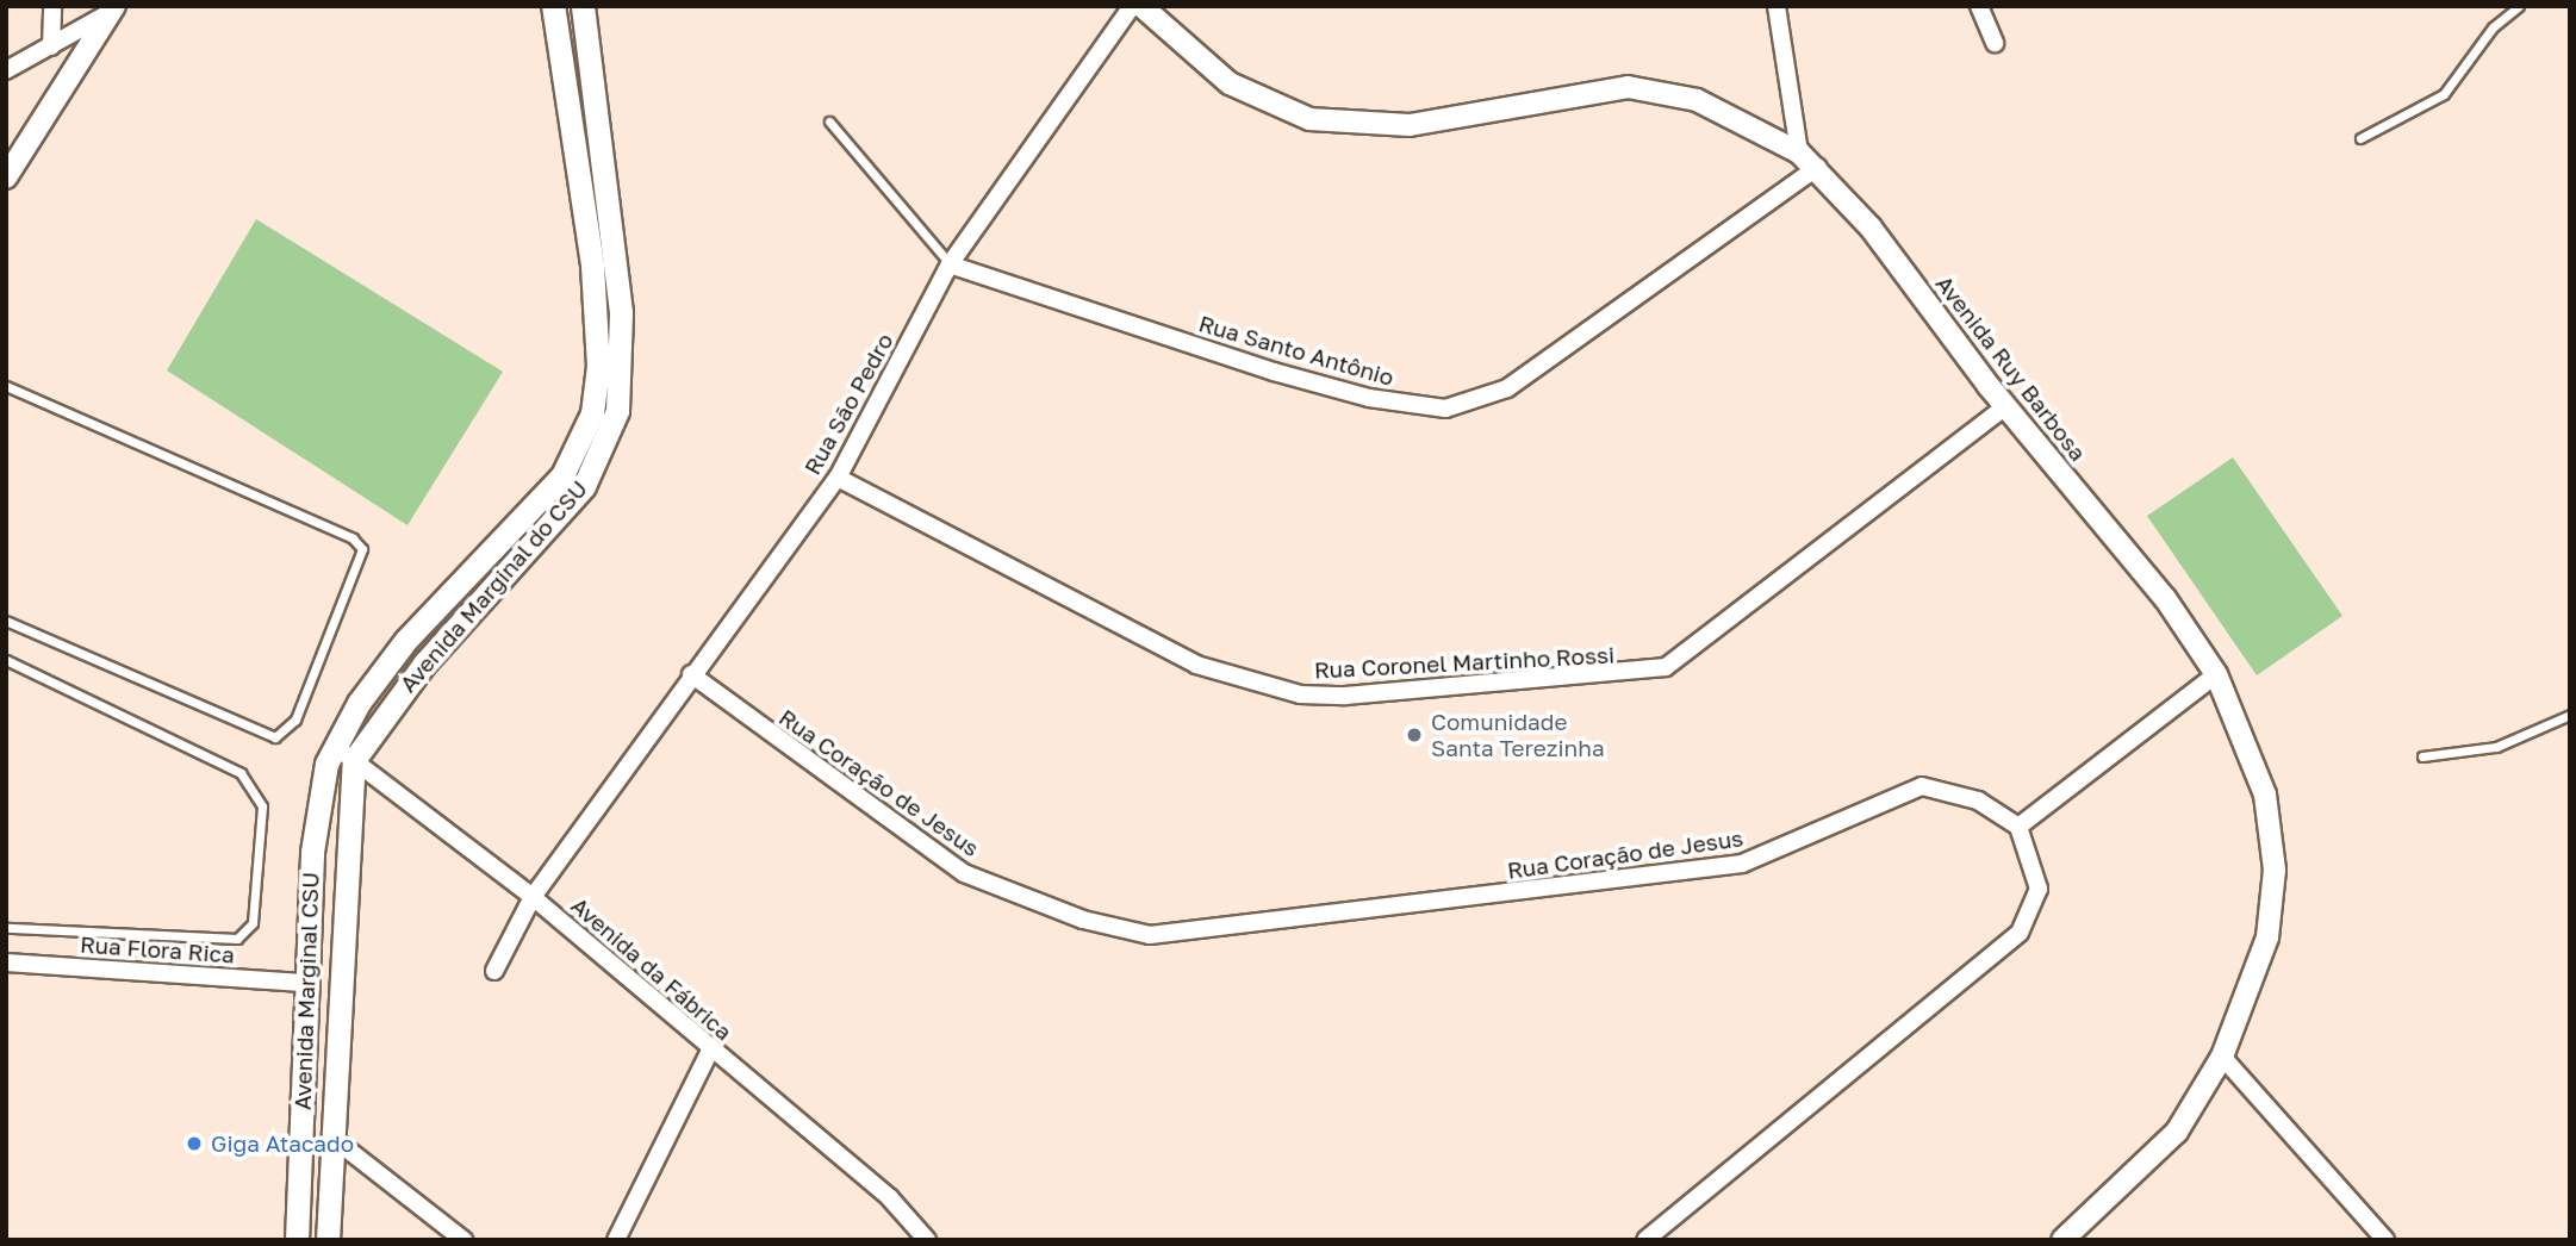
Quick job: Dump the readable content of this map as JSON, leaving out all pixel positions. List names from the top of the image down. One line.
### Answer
{"streets":{"main road":["Avenida Marginal do CSU","Avenida Marginal CSU"],"street":["Rua Santo Antônio","Avenida Ruy Barbosa","Rua São Pedro","Rua Coronel Martinho Rossi","Rua Coração de Jesus","Rua Flora Rica","Avenida da Fábrica"]},"crossings":[["Rua Santo Antônio","Avenida Ruy Barbosa"],["Rua Santo Antônio","Rua São Pedro"],["Avenida Ruy Barbosa","Rua Coronel Martinho Rossi"],["Rua São Pedro","Rua Coronel Martinho Rossi"],["Rua São Pedro","Rua Coração de Jesus"],["Rua São Pedro","Avenida da Fábrica"],["Avenida Marginal do CSU","Avenida da Fábrica"],["Avenida Marginal do CSU","Avenida Marginal CSU"],["Rua Flora Rica","Avenida Marginal CSU"],["Avenida da Fábrica","Avenida Marginal CSU"]],"places":["Comunidade Santa Terezinha","Giga Atacado"]}
